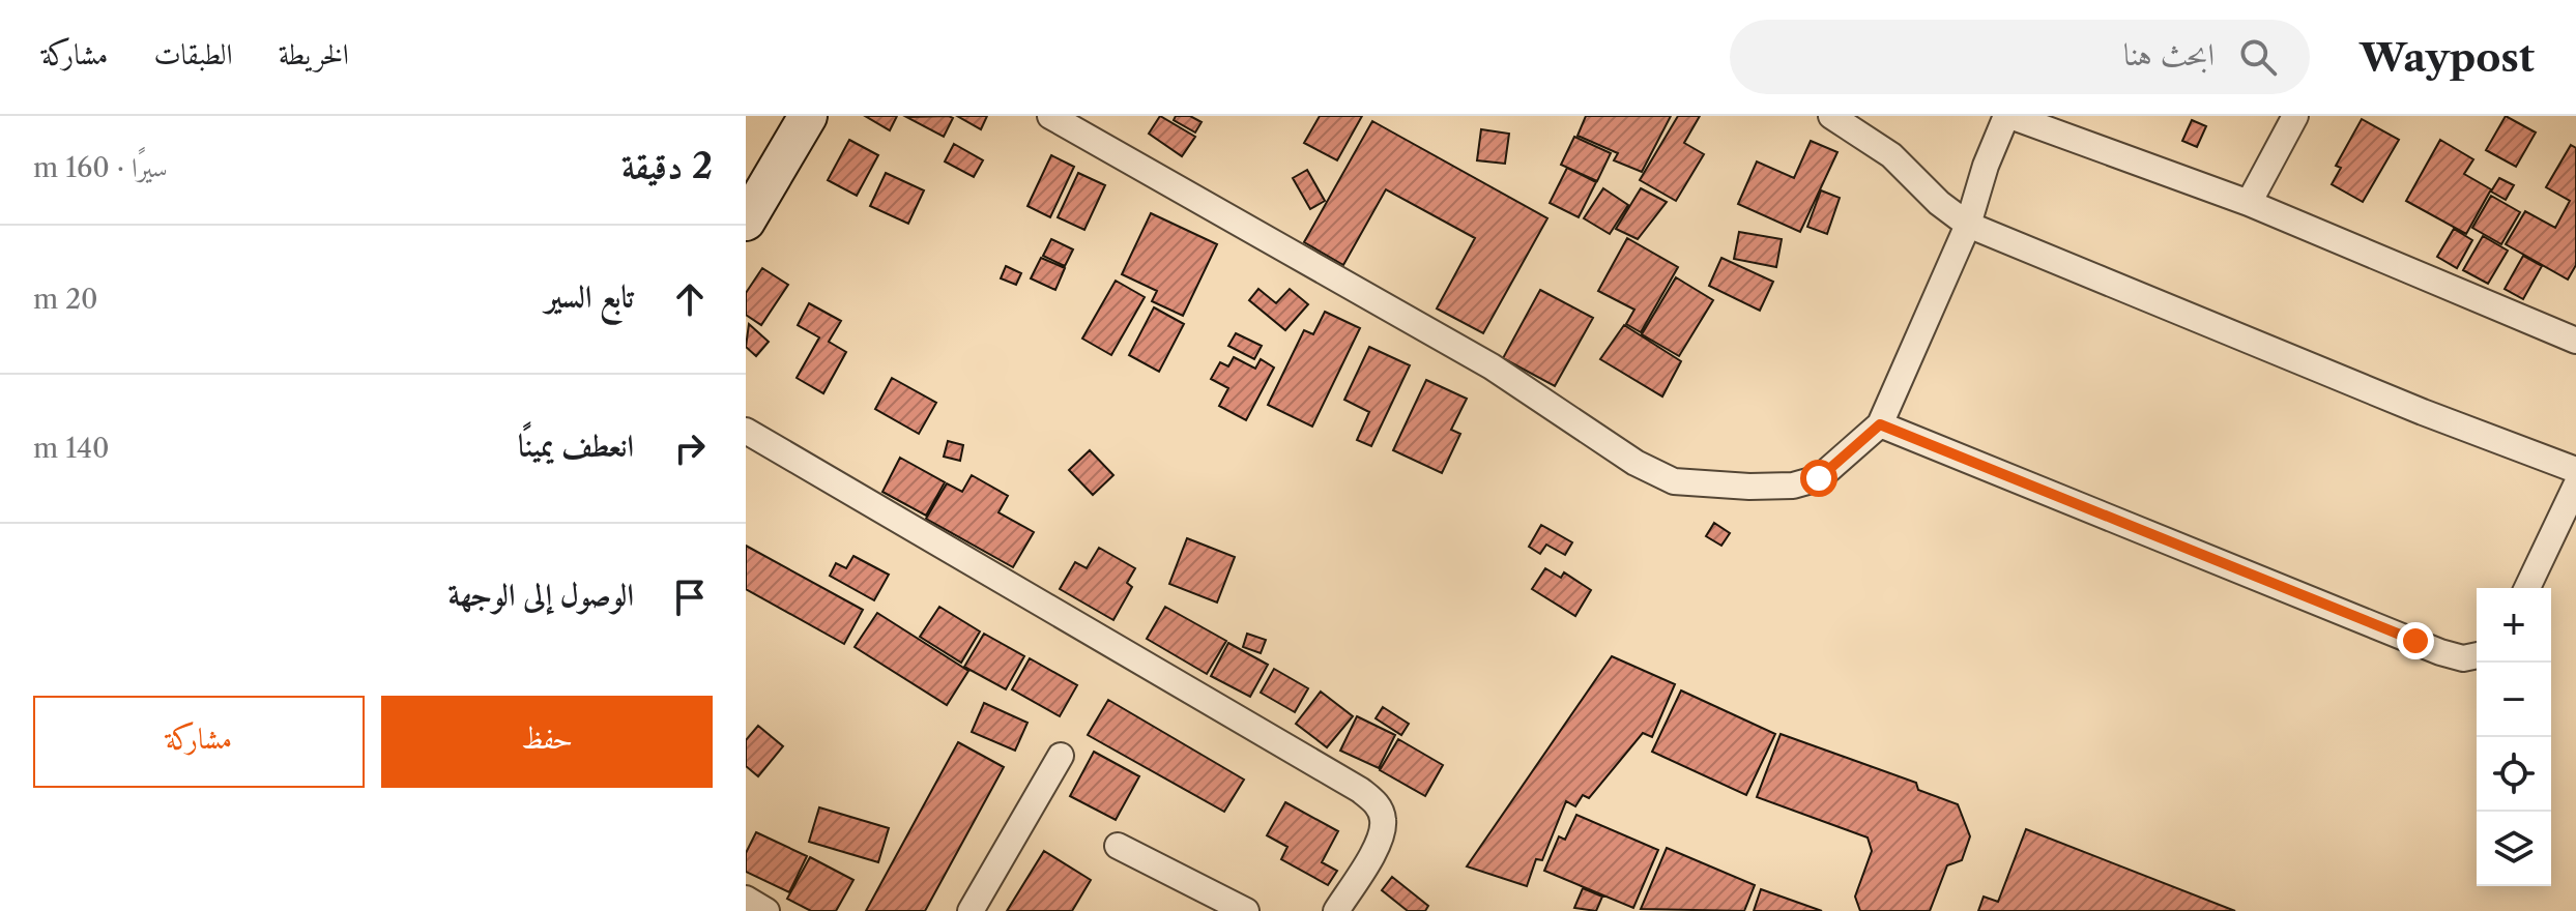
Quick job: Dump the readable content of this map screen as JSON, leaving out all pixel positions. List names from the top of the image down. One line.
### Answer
{"page":{"header":"Waypost","search":"ابحث هنا","nav":["الخريطة","الطبقات","مشاركة"],"heading":["2 دقيقة","سيرًا · 160 m"],"list":[["تابع السير","20 m"],["انعطف يمينًا","140 m"],"الوصول إلى الوجهة"],"map_buttons":["+","−"],"buttons":["حفظ","مشاركة"]}}
